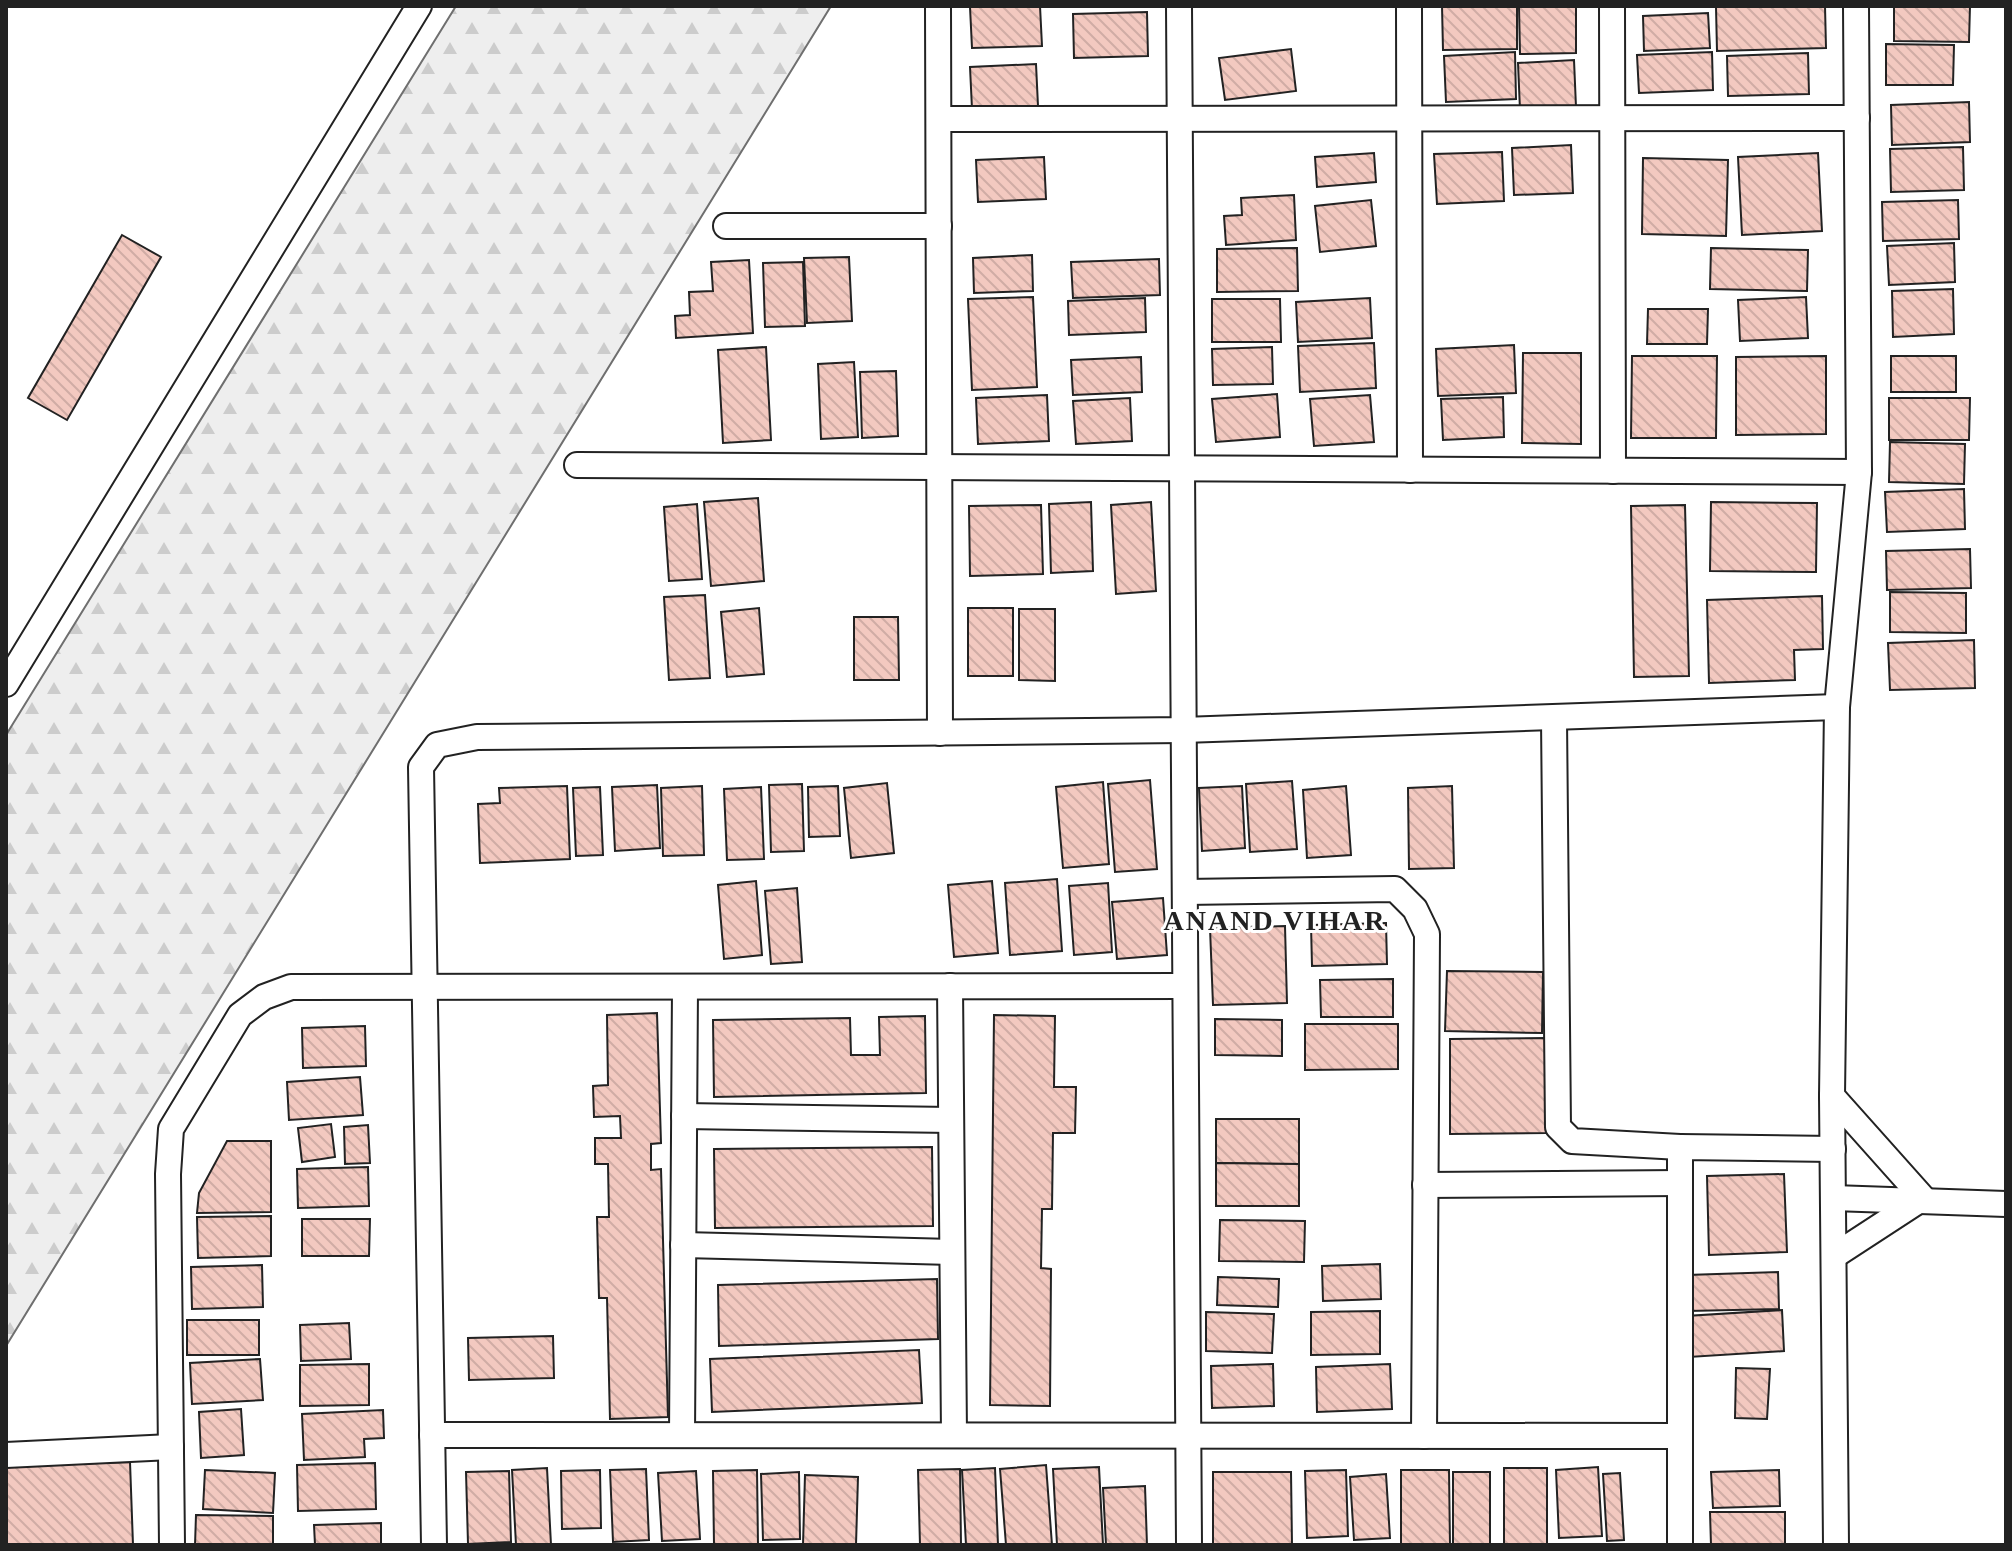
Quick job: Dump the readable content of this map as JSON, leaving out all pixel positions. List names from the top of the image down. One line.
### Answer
{"districts":["ANAND VIHAR"]}
